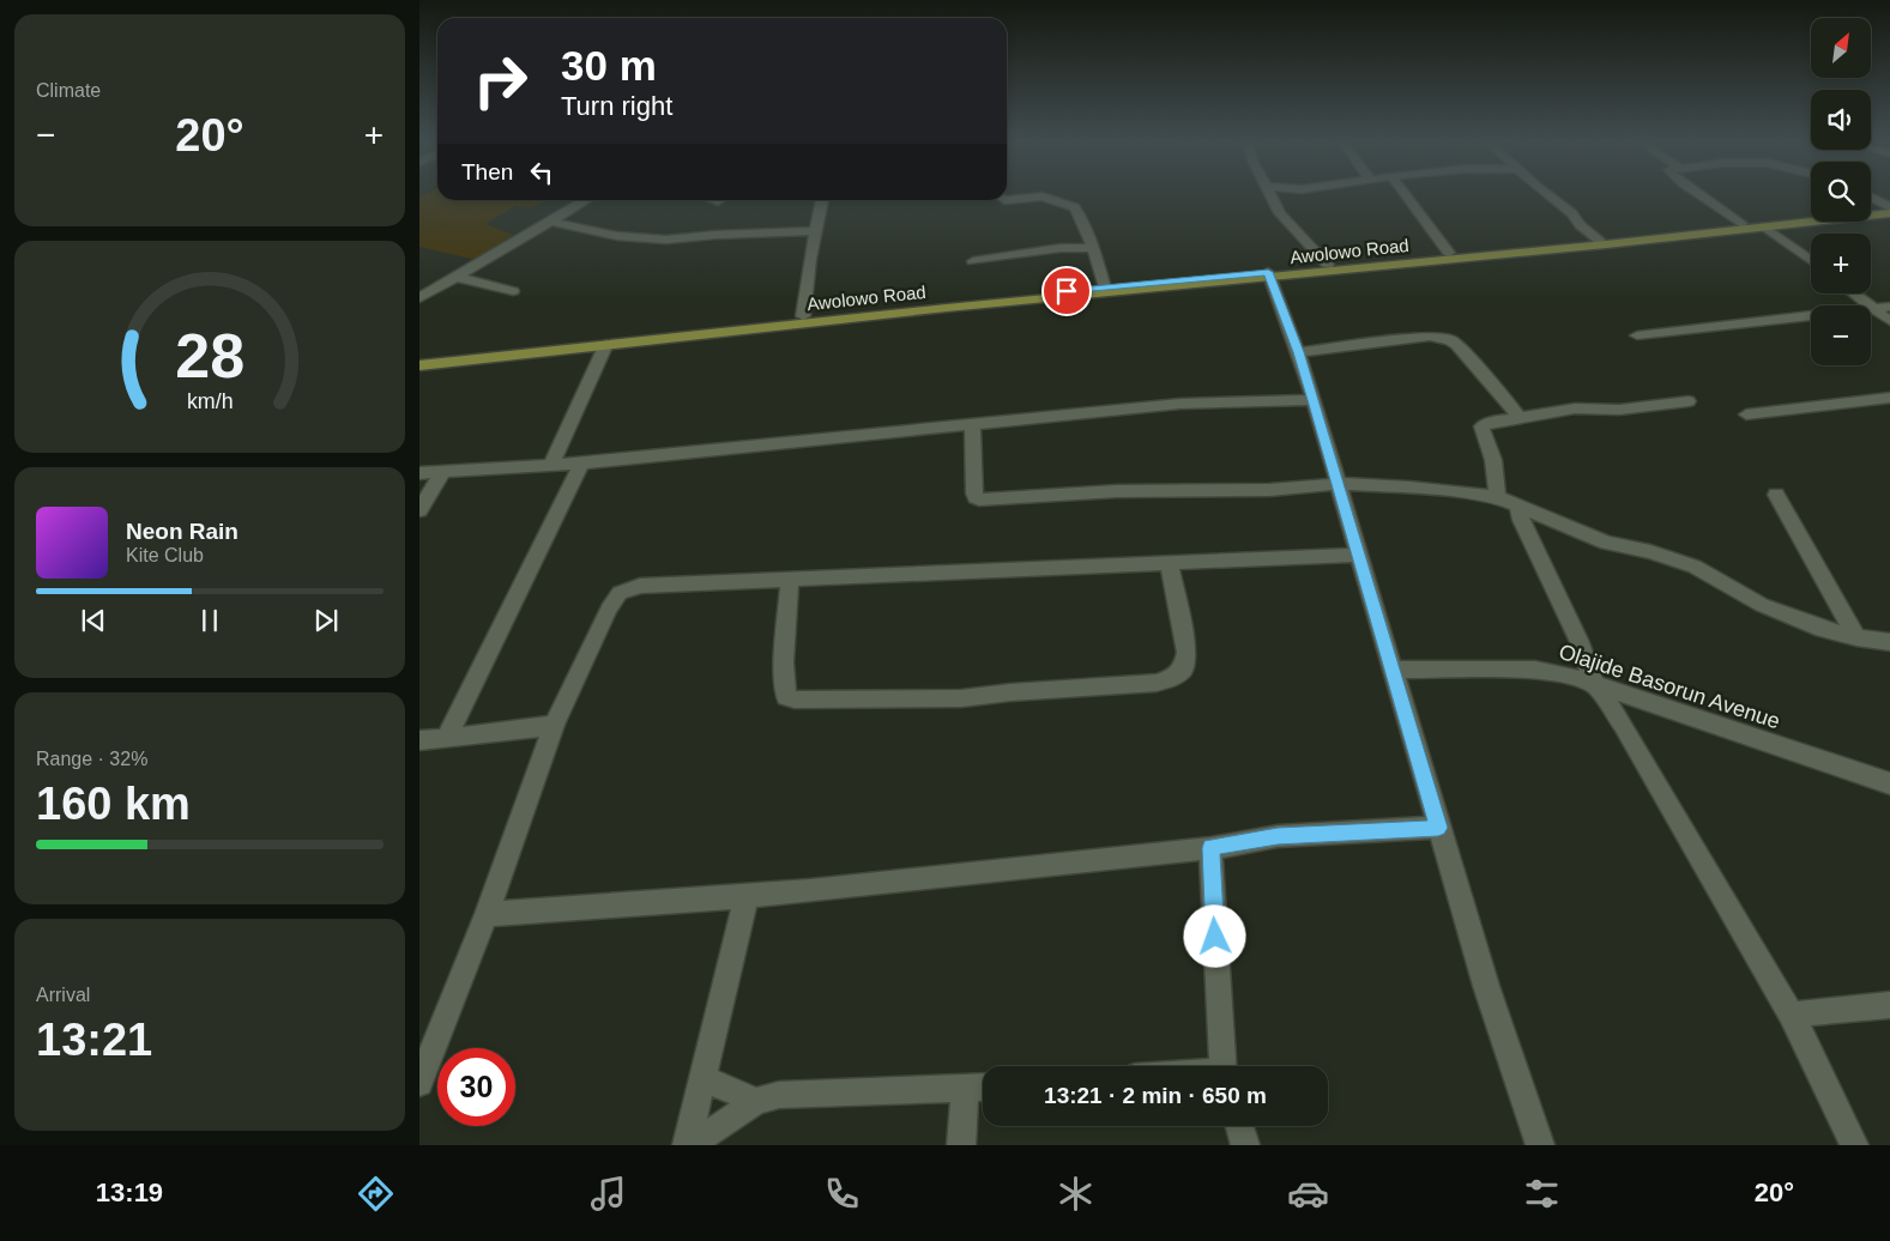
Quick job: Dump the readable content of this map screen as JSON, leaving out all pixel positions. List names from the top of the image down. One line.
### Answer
{"streets":{"main road":["Awolowo Road"],"street":["Olajide Basorun Avenue"]},"north":"top right","page":{"tile":["Climate",["Range · 32%","160 km"],["Arrival","13:21"]],"map_buttons":["+","−"],"turn":["30 m","Turn right"],"heat":["−","20°","+"],"then":"Then","song":["Neon Rain","Kite Club"],"limit":"30","trip":"13:21 · 2 min · 650 m","tabs":["13:19","20°"],"gauge":["28","km/h"]}}
